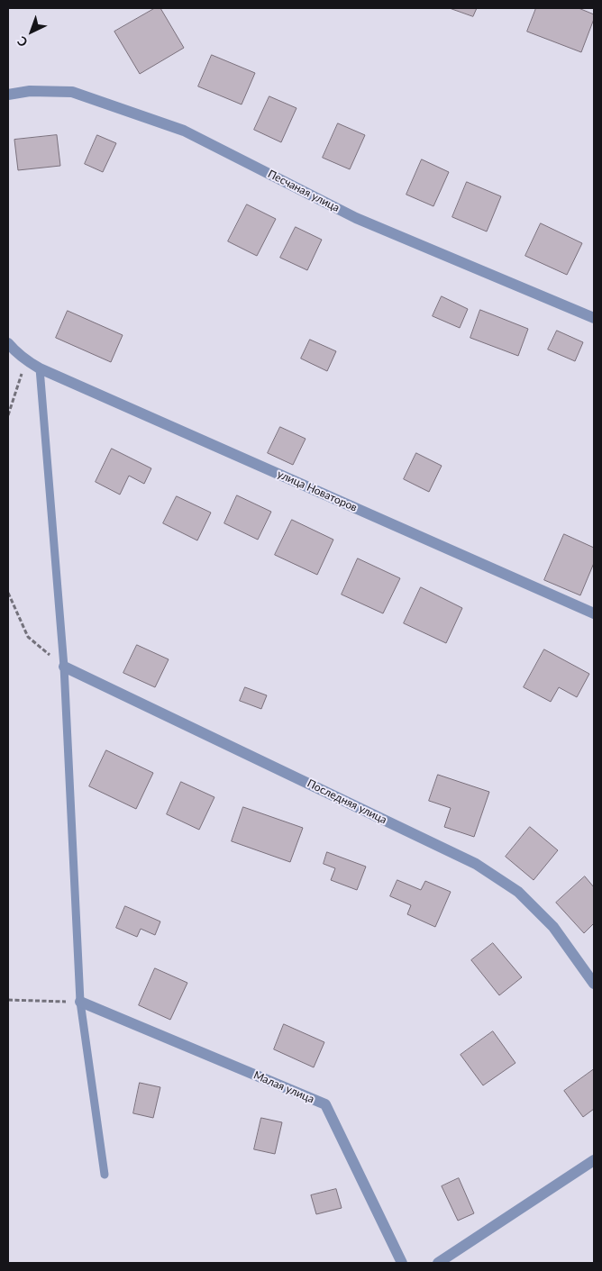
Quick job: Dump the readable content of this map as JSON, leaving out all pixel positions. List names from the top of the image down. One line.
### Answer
{"streets":{"street":["Песчаная улица","улица Новаторов","Последняя улица","Малая улица"]},"north":"bottom left"}
